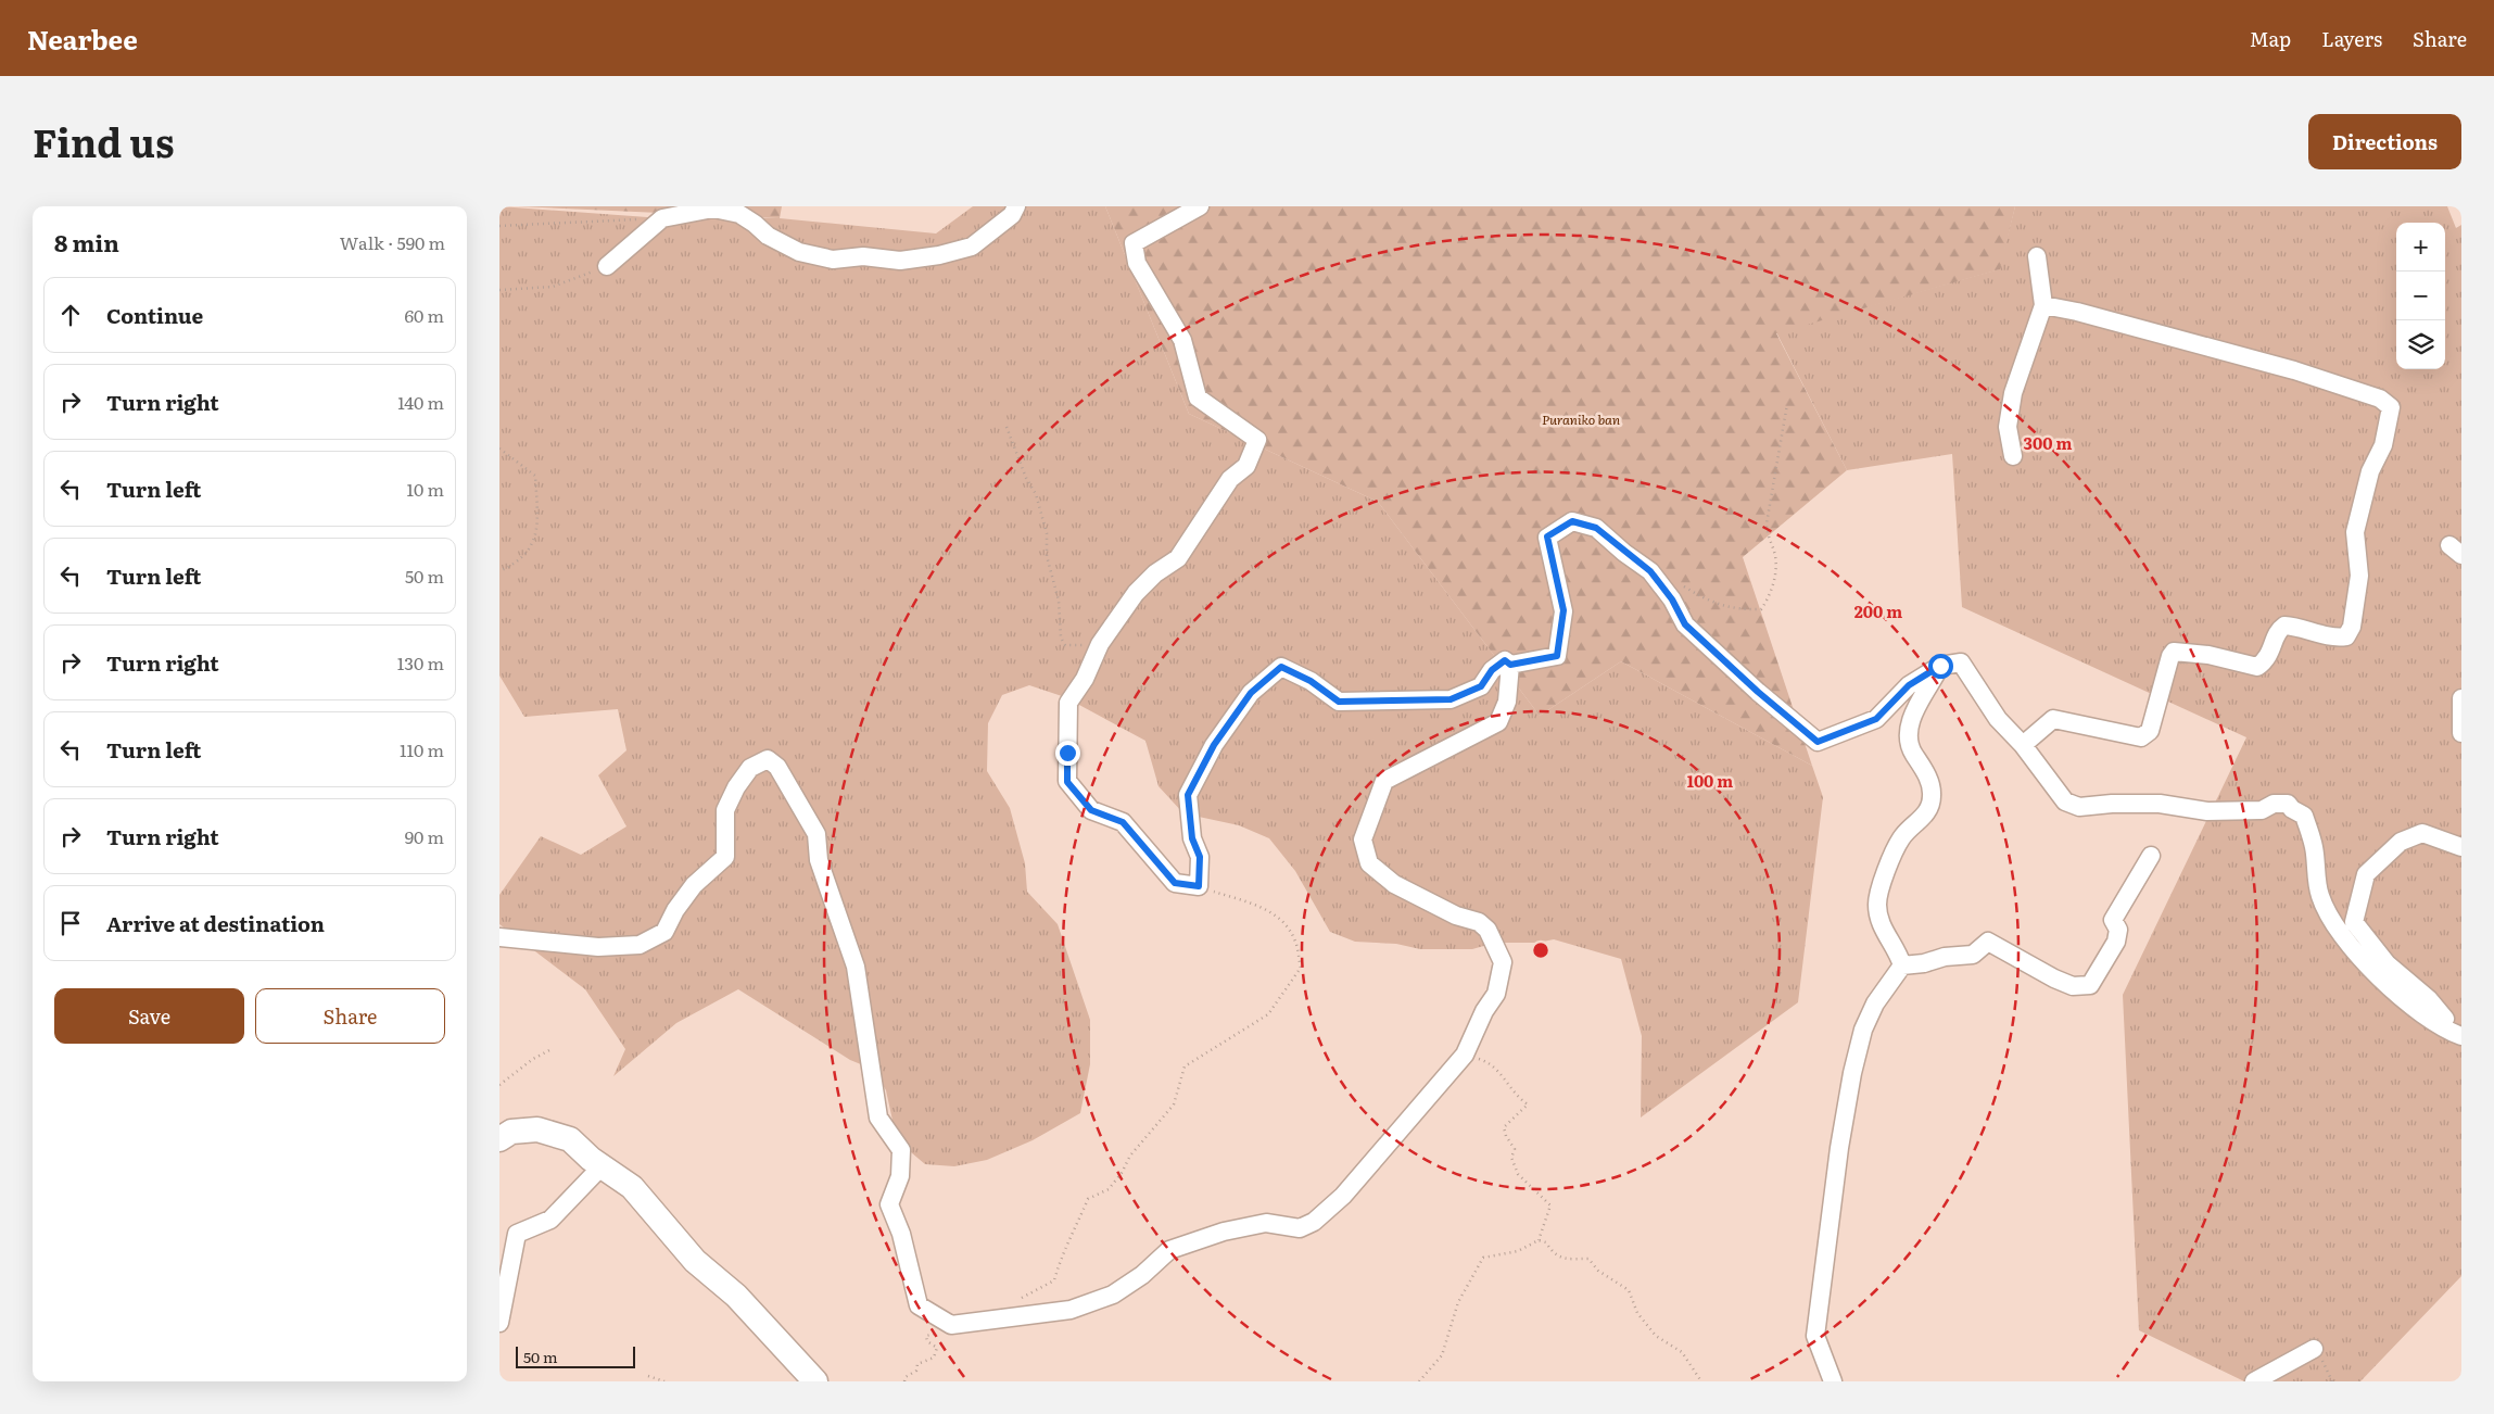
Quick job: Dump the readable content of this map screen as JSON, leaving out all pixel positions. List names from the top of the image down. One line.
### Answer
{"parks":["Puraniko ban"],"scale_bar":"50 m","page":{"header":"Nearbee","nav":["Map","Layers","Share"],"title":"Find us","buttons":["Directions",["Save","Share"]],"heading":["8 min","Walk · 590 m"],"map_buttons":["+","−"],"list":[["Continue","60 m"],["Turn right","140 m"],["Turn left","10 m"],["Turn left","50 m"],["Turn right","130 m"],["Turn left","110 m"],["Turn right","90 m"],"Arrive at destination"],"scale":"50 m"},"rings":["300 m","200 m","100 m"]}
